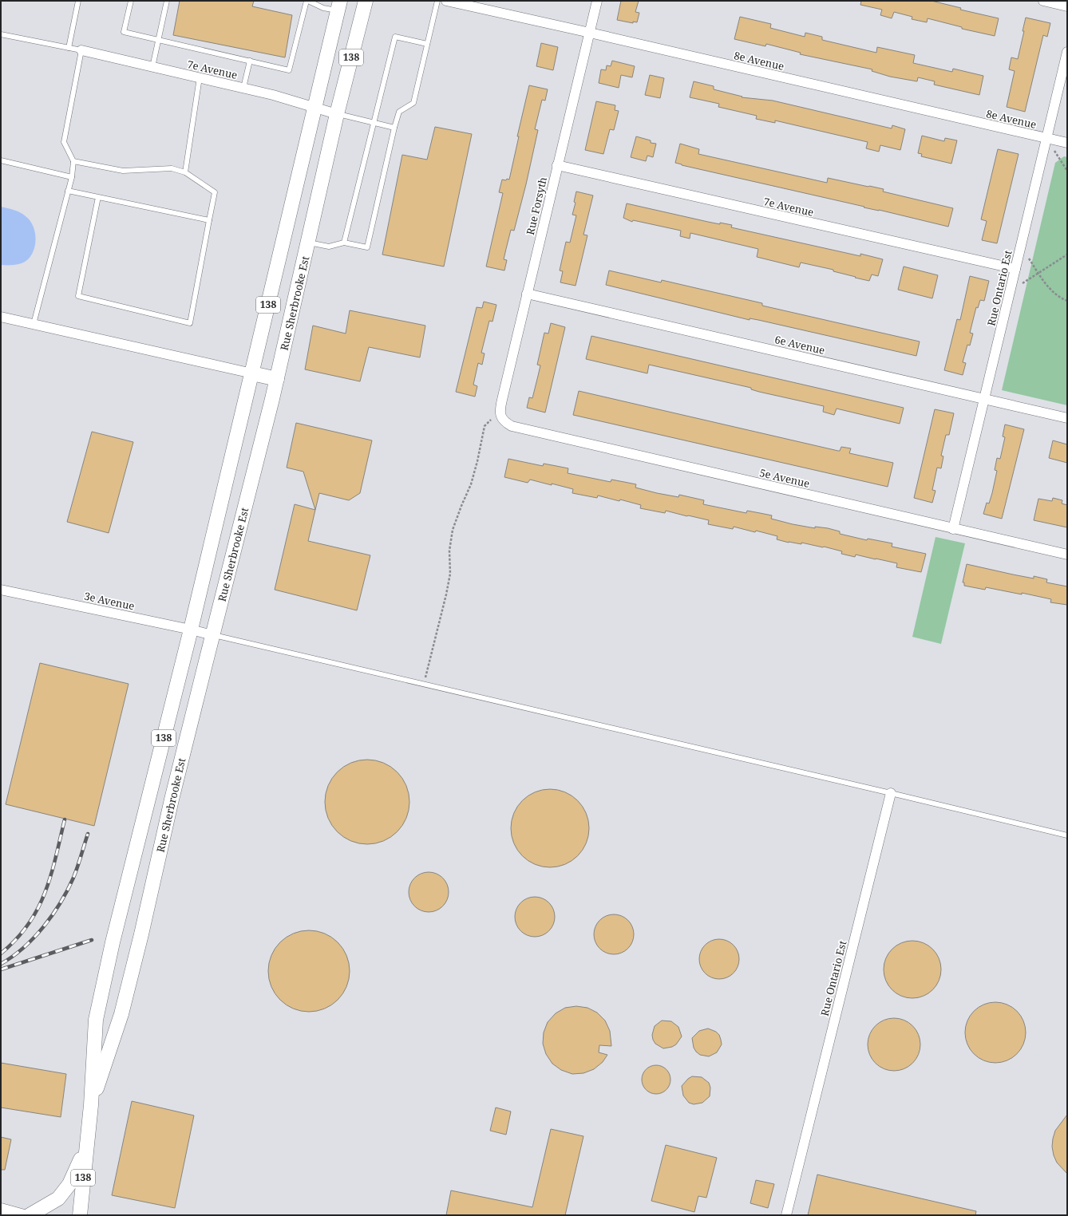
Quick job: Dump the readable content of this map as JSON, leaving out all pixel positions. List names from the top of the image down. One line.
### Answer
{"streets":{"main road":["138","Rue Sherbrooke Est"],"street":["8e Avenue","7e Avenue","Rue Forsyth","Rue Ontario Est","6e Avenue","5e Avenue","3e Avenue"]},"crossings":[["8e Avenue","Rue Forsyth"],["8e Avenue","Rue Ontario Est"],["7e Avenue","Rue Forsyth"],["7e Avenue","Rue Ontario Est"],["7e Avenue","Rue Sherbrooke Est"],["Rue Forsyth","6e Avenue"],["Rue Forsyth","5e Avenue"],["Rue Ontario Est","6e Avenue"],["Rue Ontario Est","5e Avenue"],["Rue Sherbrooke Est","3e Avenue"]]}
